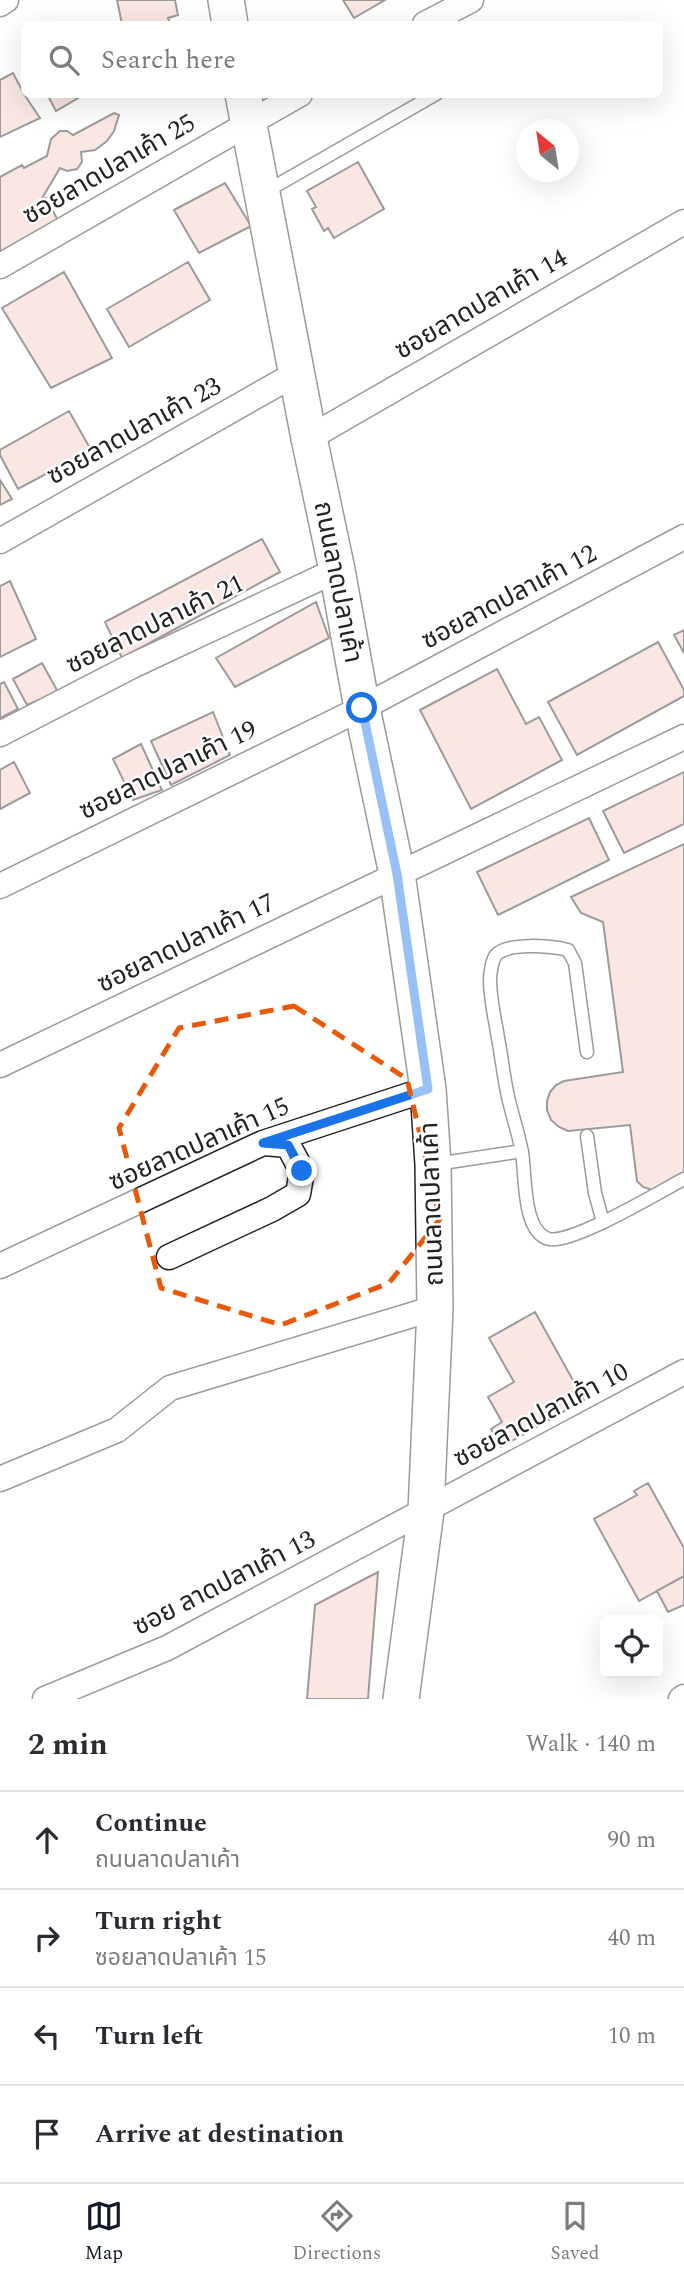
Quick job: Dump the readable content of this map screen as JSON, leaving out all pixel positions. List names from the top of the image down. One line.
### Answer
{"streets":{"main road":["ถนนลาดปลาเค้า"],"street":["ซอยลาดปลาเค้า 25","ซอยลาดปลาเค้า 14","ซอยลาดปลาเค้า 23","ซอยลาดปลาเค้า 12","ซอยลาดปลาเค้า 21","ซอยลาดปลาเค้า 19","ซอยลาดปลาเค้า 17","ซอยลาดปลาเค้า 15","ซอยลาดปลาเค้า 10","ซอย ลาดปลาเค้า 13"]},"crossings":[["ซอยลาดปลาเค้า 25","ถนนลาดปลาเค้า"],["ซอยลาดปลาเค้า 14","ถนนลาดปลาเค้า"],["ซอยลาดปลาเค้า 23","ถนนลาดปลาเค้า"],["ถนนลาดปลาเค้า","ซอยลาดปลาเค้า 12"],["ถนนลาดปลาเค้า","ซอยลาดปลาเค้า 21"],["ถนนลาดปลาเค้า","ซอยลาดปลาเค้า 19"],["ถนนลาดปลาเค้า","ซอยลาดปลาเค้า 17"],["ถนนลาดปลาเค้า","ซอยลาดปลาเค้า 15"],["ถนนลาดปลาเค้า","ซอยลาดปลาเค้า 10"],["ถนนลาดปลาเค้า","ซอย ลาดปลาเค้า 13"],["ซอยลาดปลาเค้า 12","ซอยลาดปลาเค้า 19"],["ซอยลาดปลาเค้า 10","ซอย ลาดปลาเค้า 13"]],"north":"top left","page":{"search":"Search here","heading":["2 min","Walk · 140 m"],"list":[["Continue","ถนนลาดปลาเค้า","90 m"],["Turn right","ซอยลาดปลาเค้า 15","40 m"],["Turn left","10 m"],"Arrive at destination"],"nav":["Map","Directions","Saved"]}}
